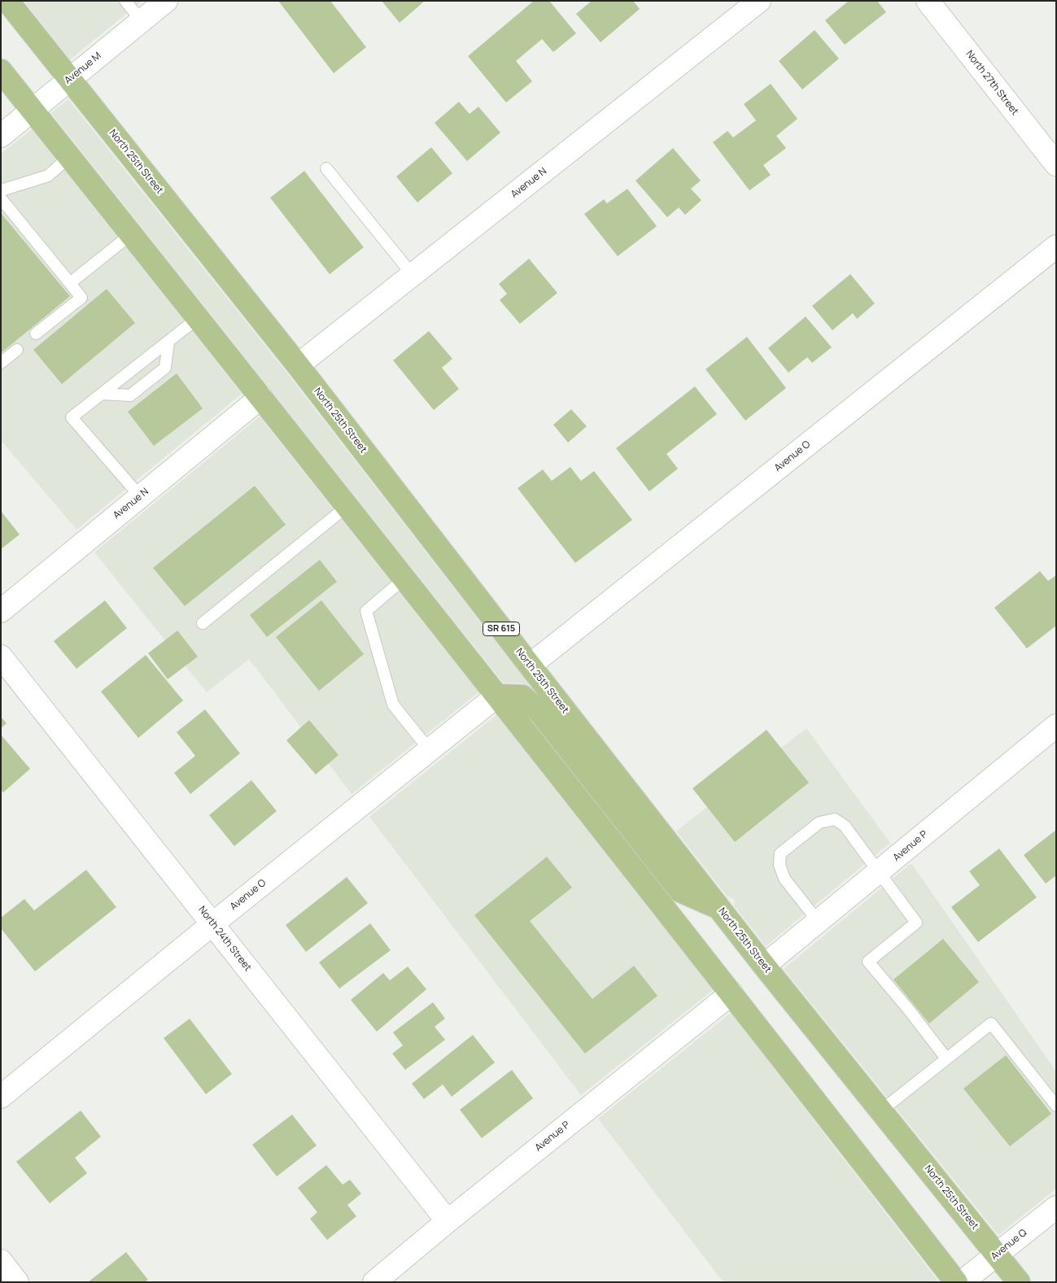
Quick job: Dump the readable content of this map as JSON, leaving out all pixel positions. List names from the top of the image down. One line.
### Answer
{"streets":{"main road":["North 25th Street","SR 615"],"street":["Avenue M","North 27th Street","Avenue N","Avenue O","Avenue P","North 24th Street","Avenue Q"]},"crossings":[["Avenue M","North 25th Street"],["North 25th Street","Avenue N"],["North 25th Street","Avenue O"],["North 25th Street","Avenue P"],["North 25th Street","Avenue Q"],["Avenue O","North 24th Street"],["Avenue P","North 24th Street"]]}
